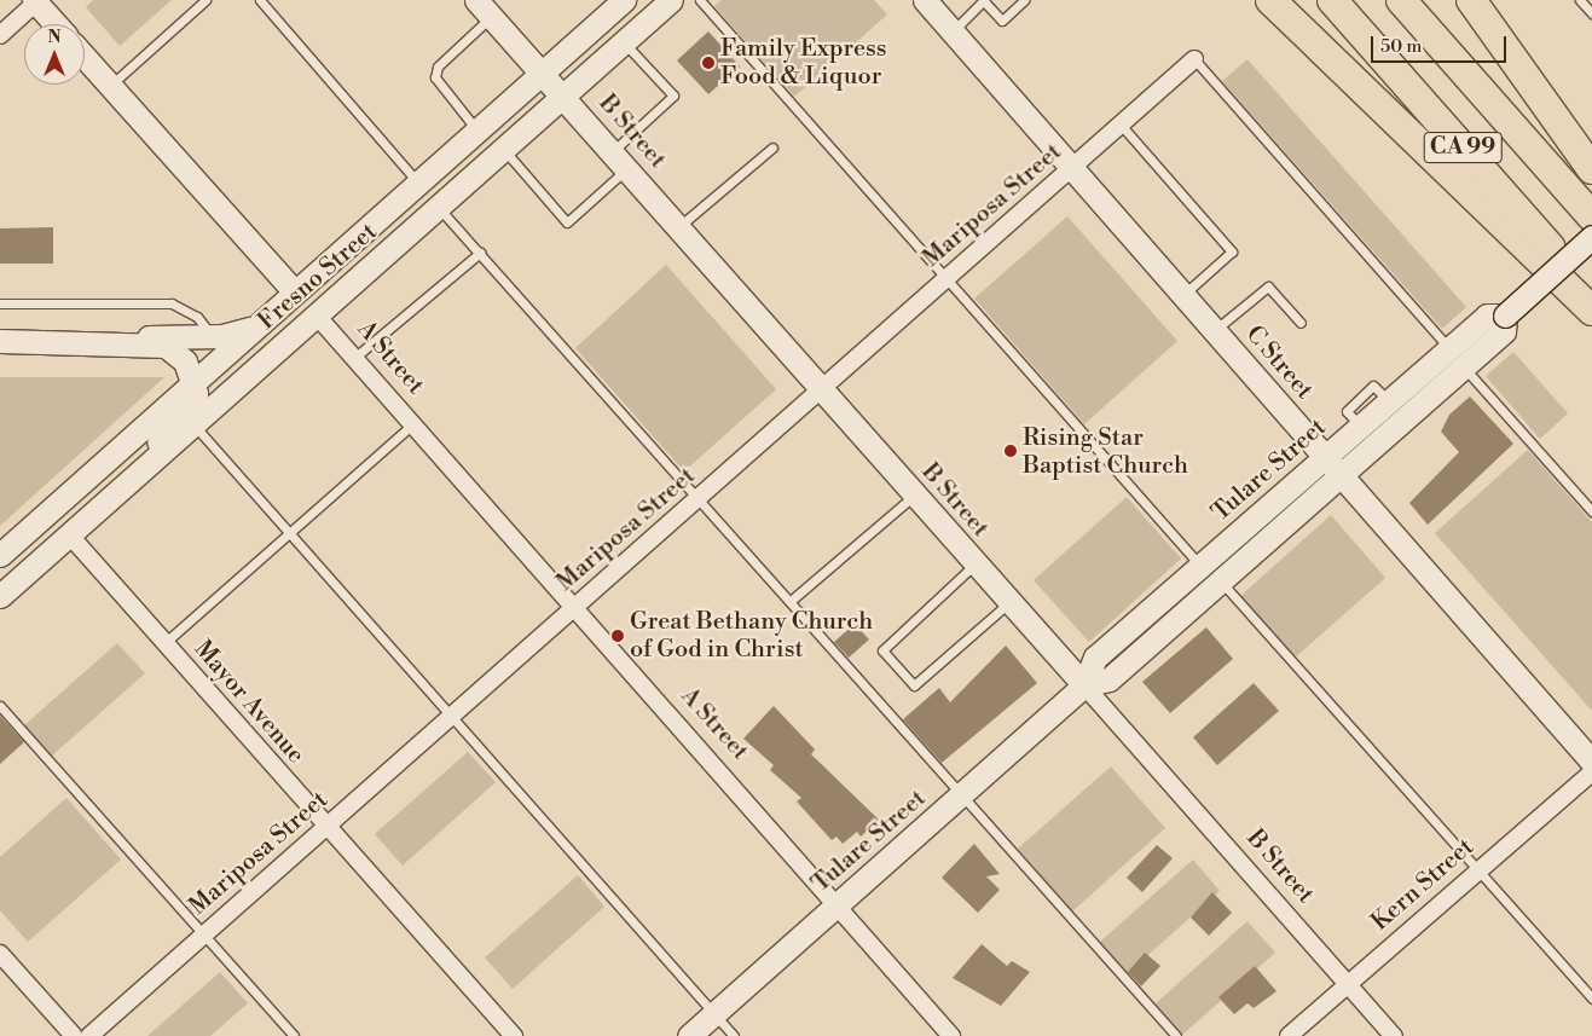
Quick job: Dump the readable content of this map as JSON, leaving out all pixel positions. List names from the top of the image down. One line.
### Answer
{"streets":{"highway":["CA 99"],"main road":["B Street","Fresno Street","C Street","Tulare Street"],"street":["Mariposa Street","A Street","Mayor Avenue","Kern Street"]},"crossings":[["B Street","Mariposa Street"],["B Street","Fresno Street"],["B Street","Tulare Street"],["B Street","Kern Street"],["Mariposa Street","A Street"],["Mariposa Street","C Street"],["Mariposa Street","Mayor Avenue"],["Fresno Street","A Street"],["Fresno Street","Mayor Avenue"],["A Street","Tulare Street"],["C Street","Tulare Street"]],"places":["Family Express Food & Liquor","Rising Star Baptist Church","Great Bethany Church of God in Christ"],"scale_bar":"50 m","north":"top"}
